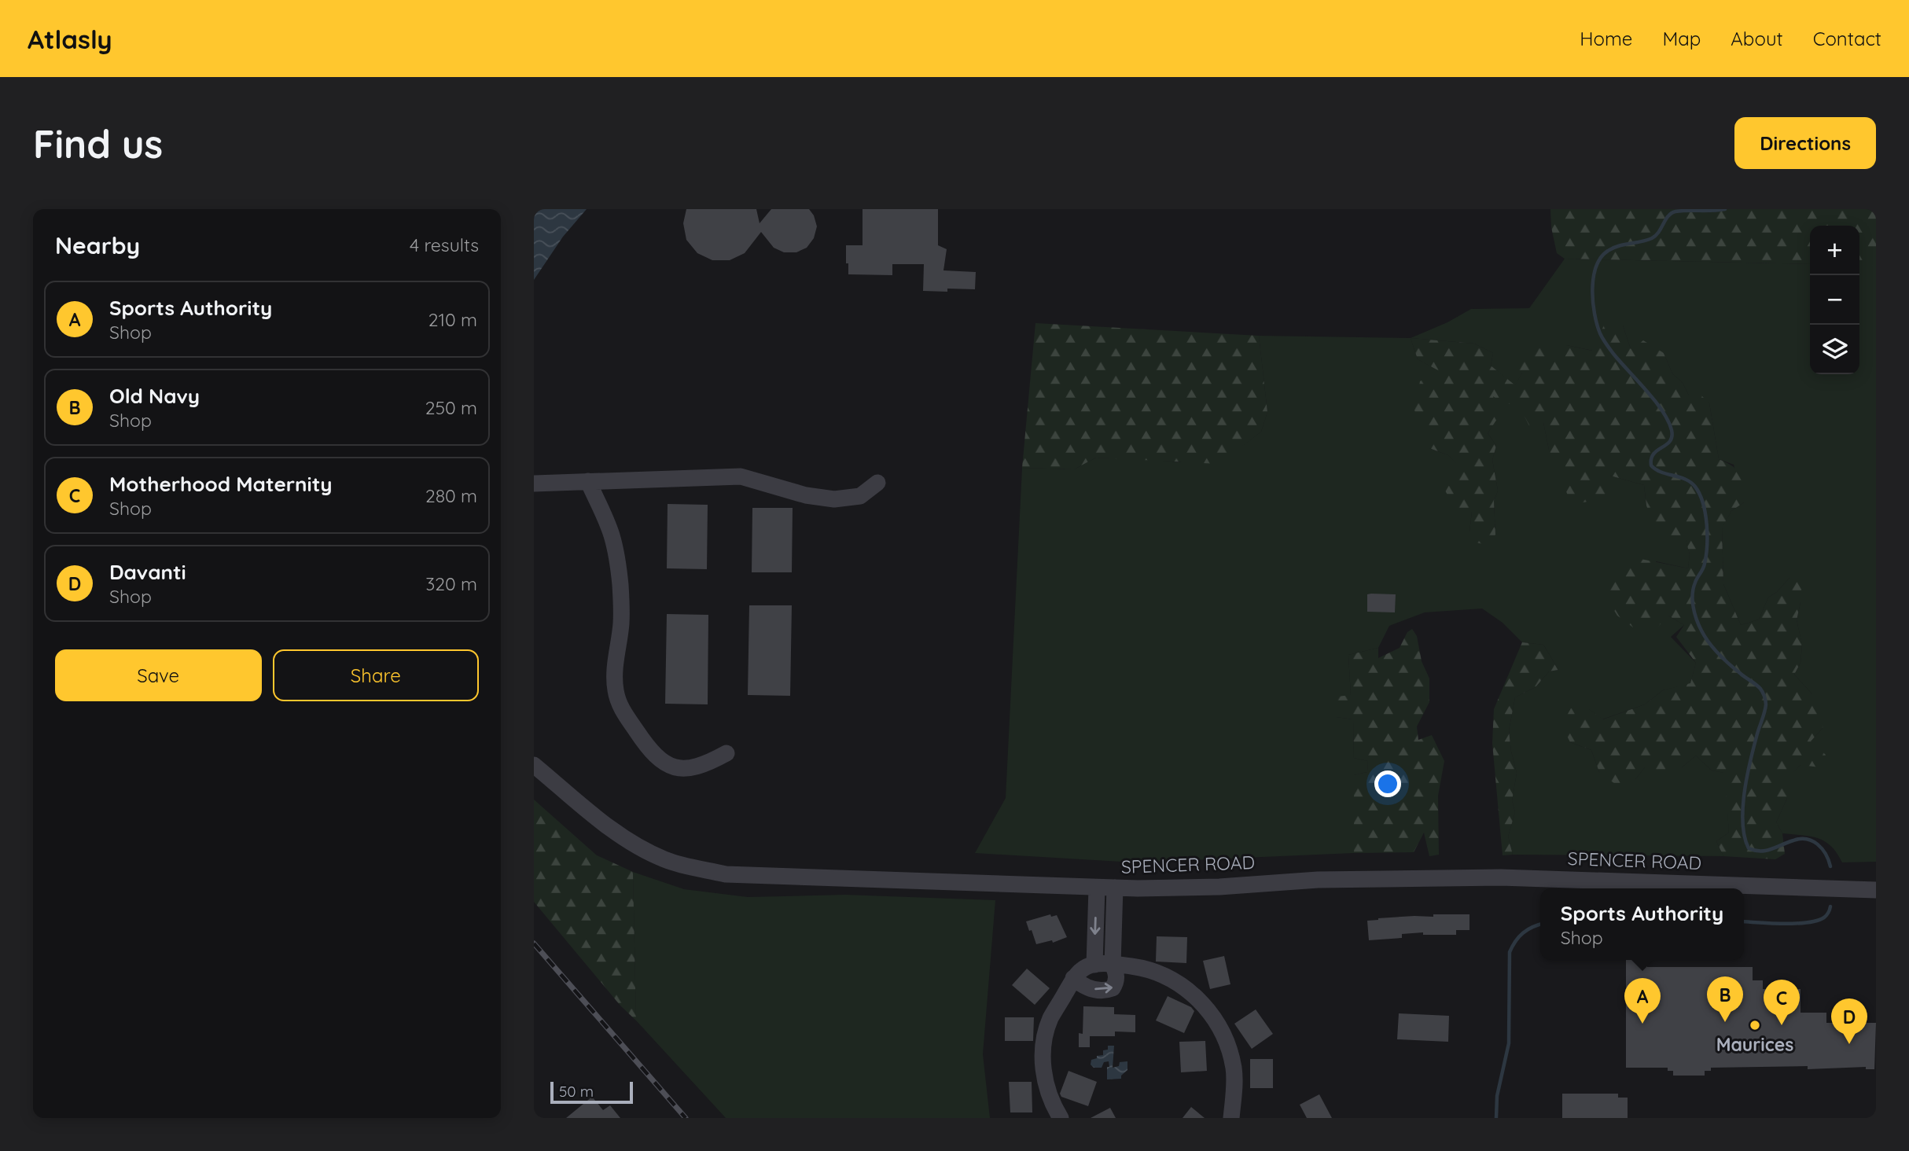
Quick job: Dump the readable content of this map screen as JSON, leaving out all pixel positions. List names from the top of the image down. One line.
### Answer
{"streets":{"street":["SPENCER ROAD"]},"places":["Maurices"],"scale_bar":"50 m","page":{"header":"Atlasly","nav":["Home","Map","About","Contact"],"buttons":["Directions",["Save","Share"]],"title":"Find us","heading":["Nearby","4 results"],"map_buttons":["+","−"],"list":[{"mark":"A","name":"Sports Authority","note":"Shop","value":"210 m"},{"mark":"B","name":"Old Navy","note":"Shop","value":"250 m"},{"mark":"C","name":"Motherhood Maternity","note":"Shop","value":"280 m"},{"mark":"D","name":"Davanti","note":"Shop","value":"320 m"}],"popup":["Sports Authority","Shop"],"pins":["B","A","C","D"],"scale":"50 m"}}
